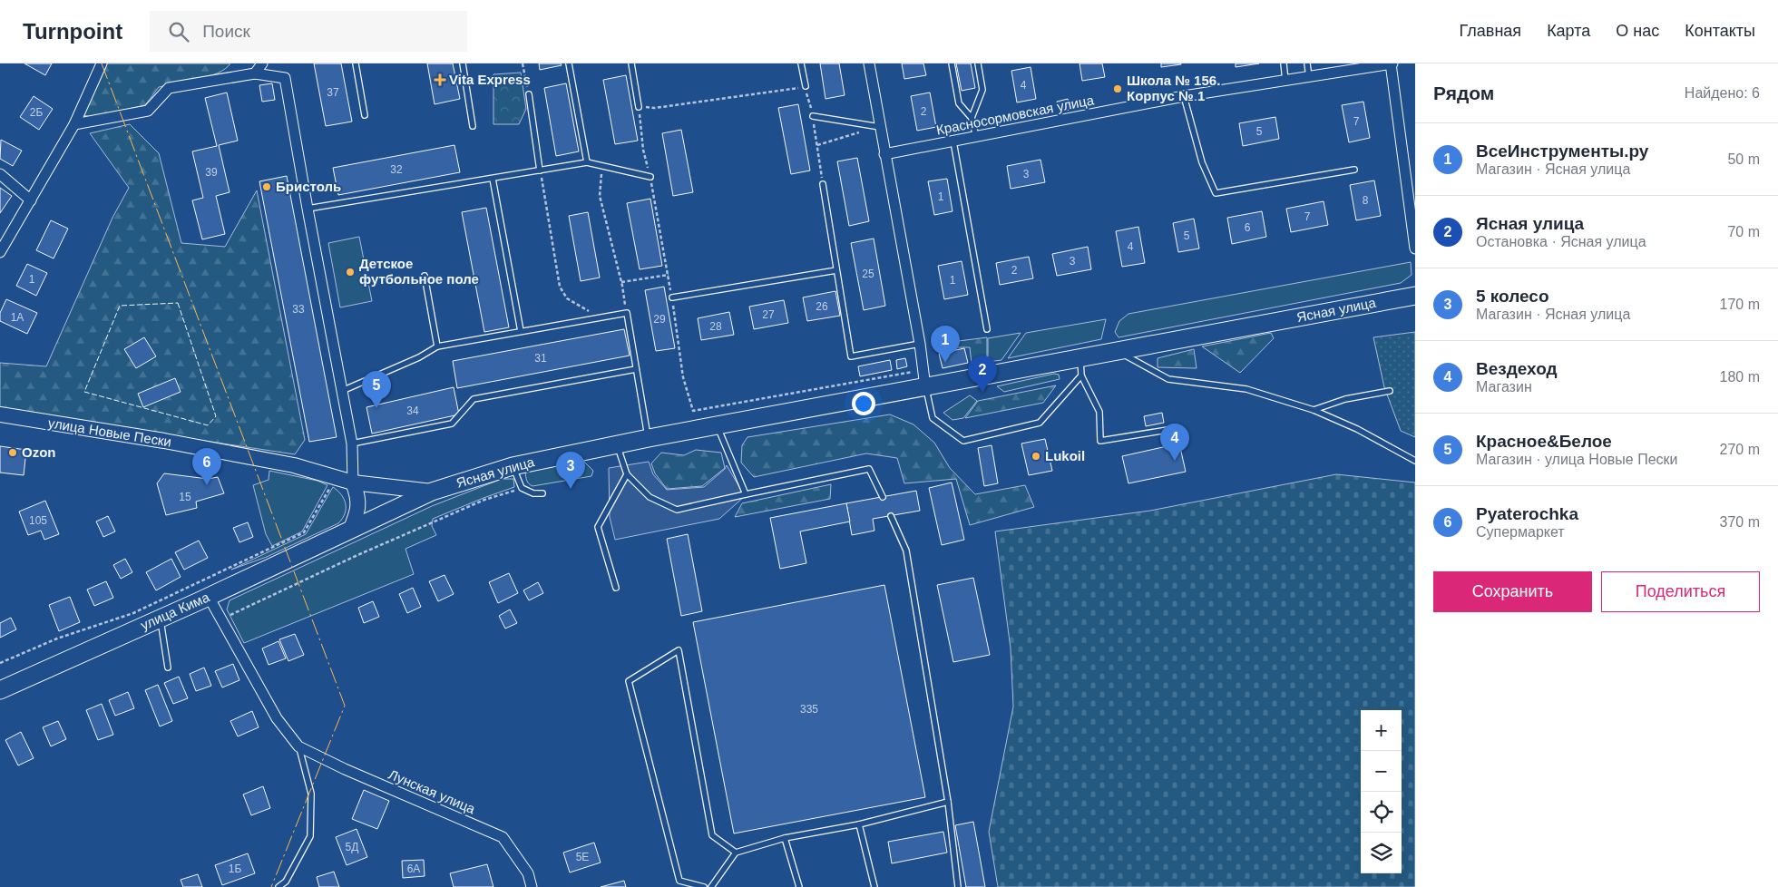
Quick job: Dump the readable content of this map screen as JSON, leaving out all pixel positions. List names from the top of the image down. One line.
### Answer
{"streets":{"main road":["Ясная улица","улица Новые Пески","улица Кима"],"street":["Красносормовская улица","Лунская улица"]},"crossings":[["Ясная улица","улица Новые Пески"],["Ясная улица","улица Кима"]],"places":{"health":["Vita Express"],"other":["Школа № 156. Корпус № 1","Бристоль","Детское футбольное поле","Ozon","Lukoil"]},"house_numbers":["4","37","2","2Б","7","5","32","39","3","1","8","7","6","5","4","3","2","25","1","1","26","33","27","1А","29","28","31","34","15","105","335","5Д","5Е","1Б","6А"],"page":{"header":"Turnpoint","search":"Поиск","nav":["Главная","Карта","О нас","Контакты"],"heading":["Рядом","Найдено: 6"],"list":[{"mark":"1","name":"ВсеИнструменты.ру","note":"Магазин · Ясная улица","value":"50 m"},{"mark":"2","name":"Ясная улица","note":"Остановка · Ясная улица","value":"70 m"},{"mark":"3","name":"5 колесо","note":"Магазин · Ясная улица","value":"170 m"},{"mark":"4","name":"Вездеход","note":"Магазин","value":"180 m"},{"mark":"5","name":"Красное&Белое","note":"Магазин · улица Новые Пески","value":"270 m"},{"mark":"6","name":"Pyaterochka","note":"Супермаркет","value":"370 m"}],"pins":["1","2","5","4","6","3"],"buttons":["Сохранить","Поделиться"],"map_buttons":["+","−"]}}
